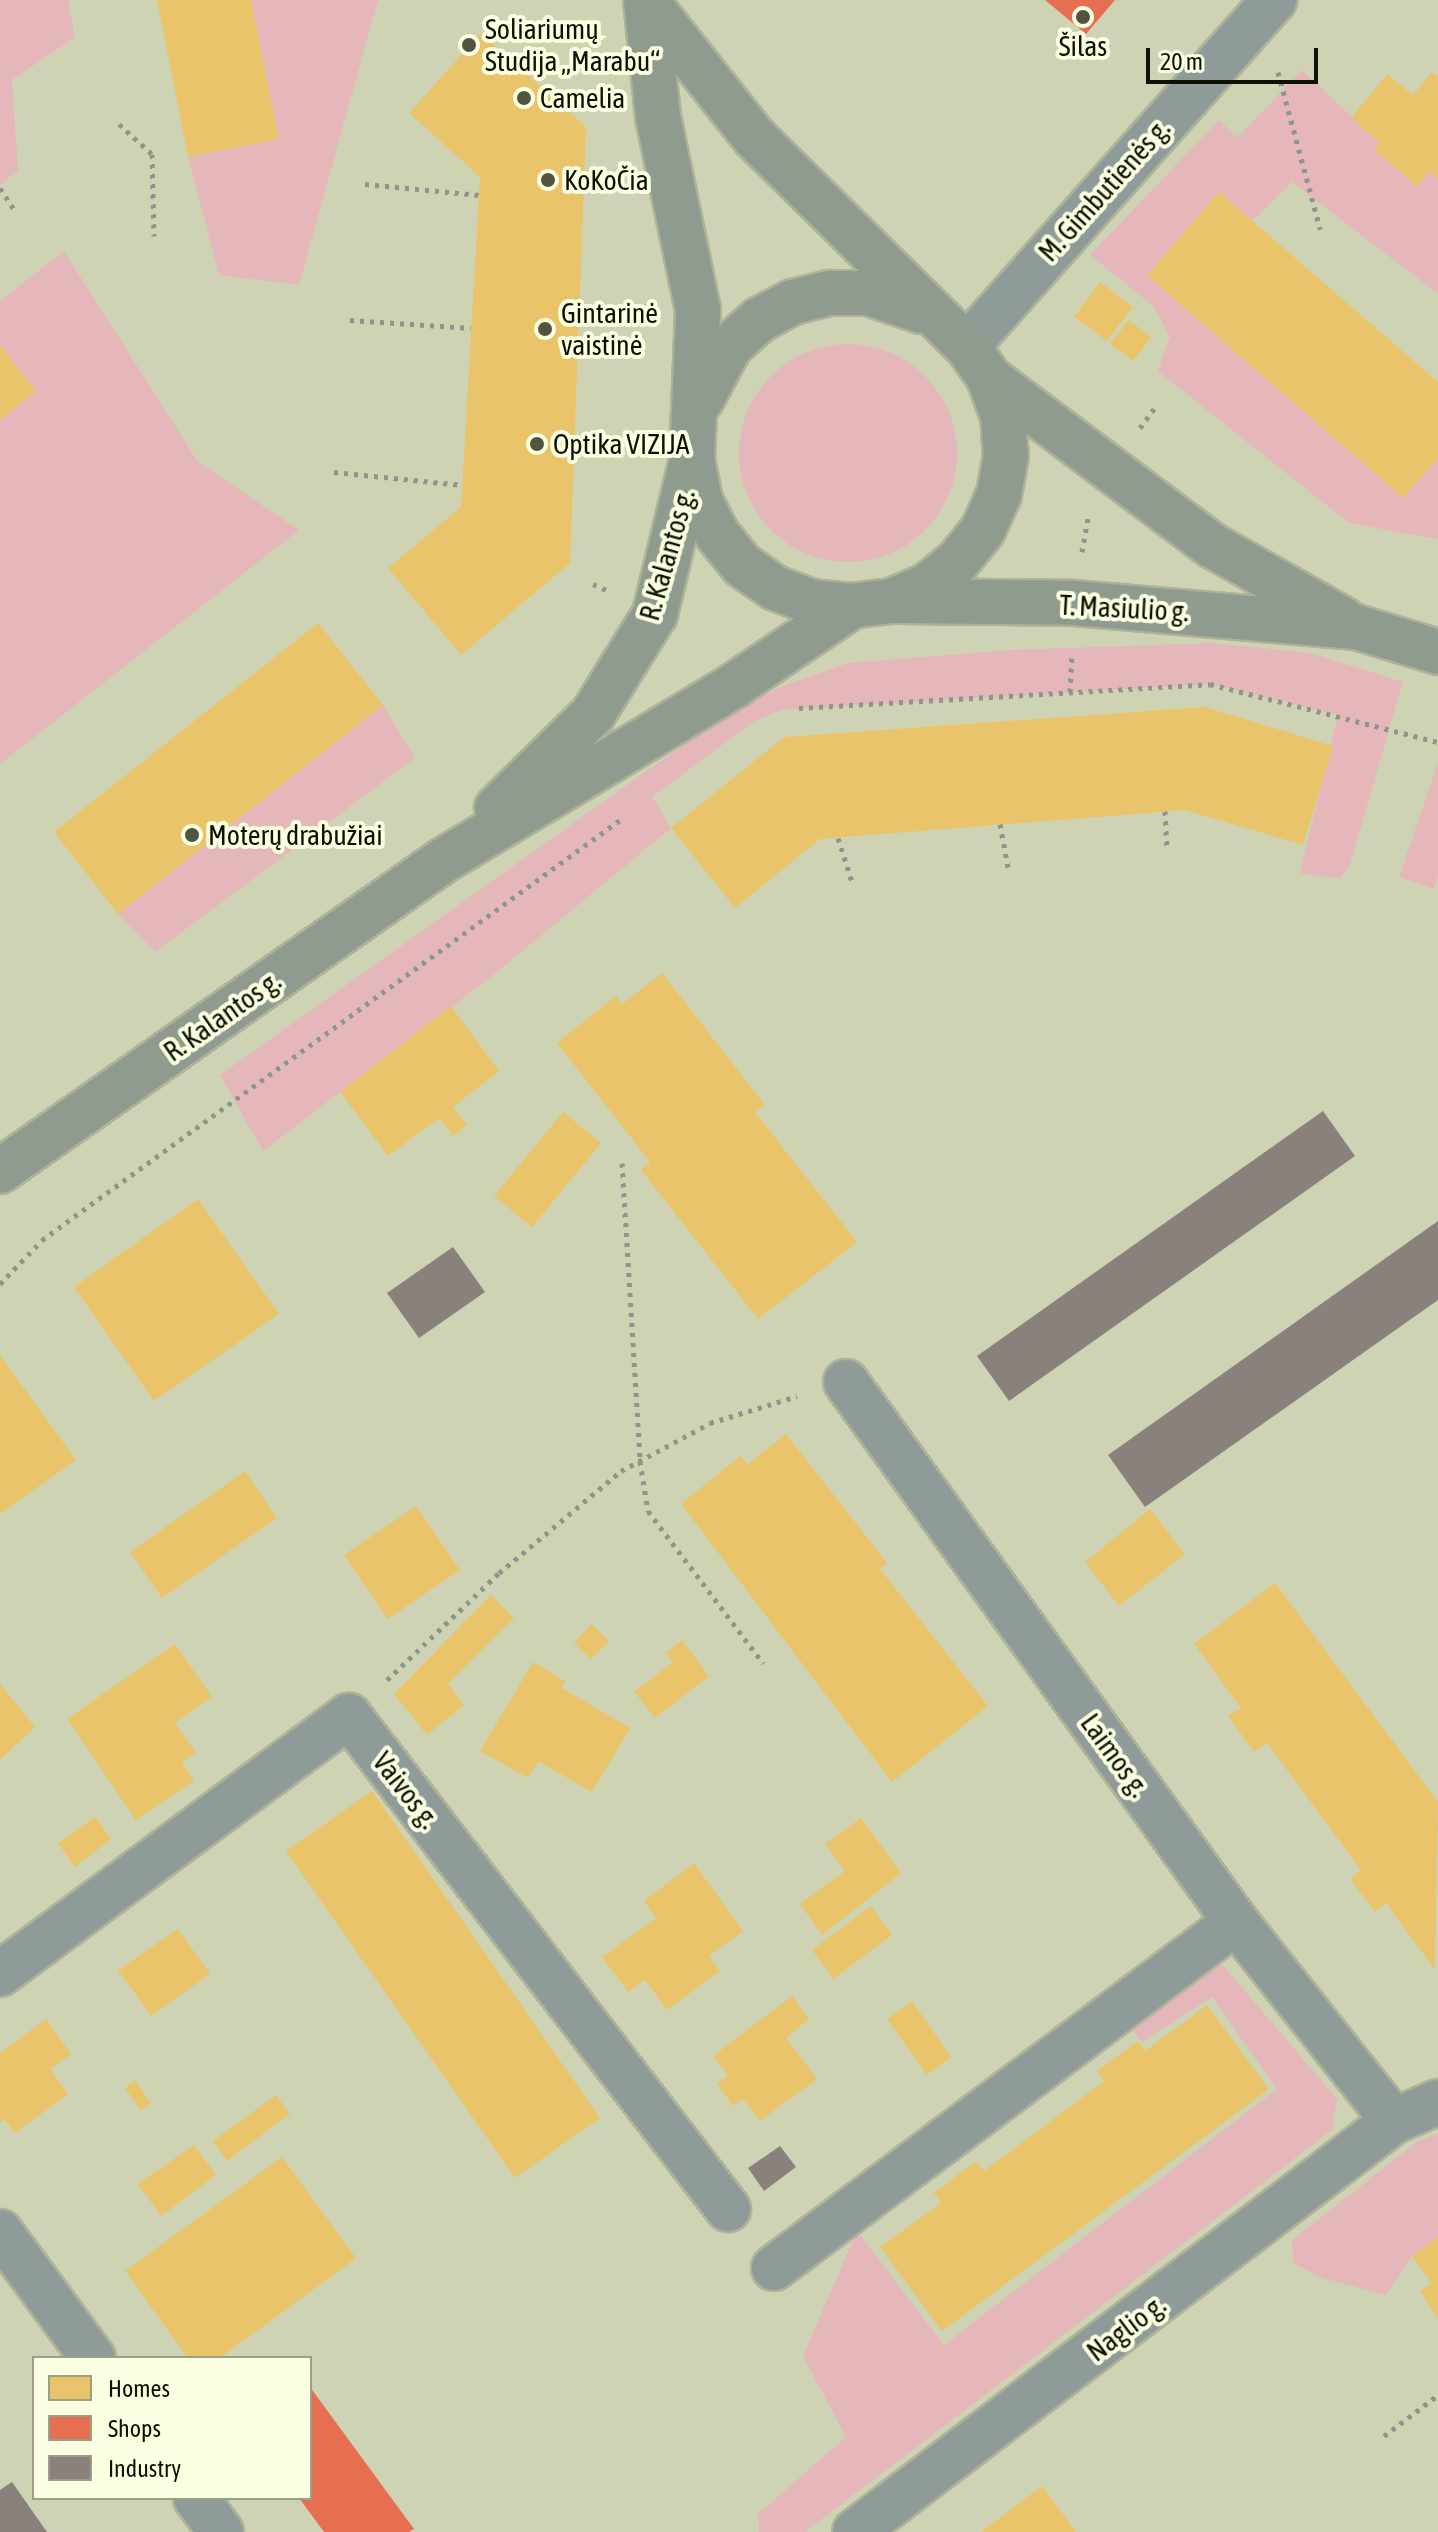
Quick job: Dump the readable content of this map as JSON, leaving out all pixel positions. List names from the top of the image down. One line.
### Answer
{"streets":{"main road":["R. Kalantos g.","T. Masiulio g."],"street":["M. Gimbutienės g.","Laimos g.","Vaivos g.","Naglio g."]},"crossings":[["M. Gimbutienės g.","R. Kalantos g."],["M. Gimbutienės g.","T. Masiulio g."],["R. Kalantos g.","T. Masiulio g."],["Laimos g.","Naglio g."]],"places":["Šilas","Soliariumų Studija „Marabu“","Camelia","KoKoČia","Gintarinė vaistinė","Optika VIZIJA","Moterų drabužiai"],"legend":["Homes","Shops","Industry"],"scale_bar":"20 m"}
